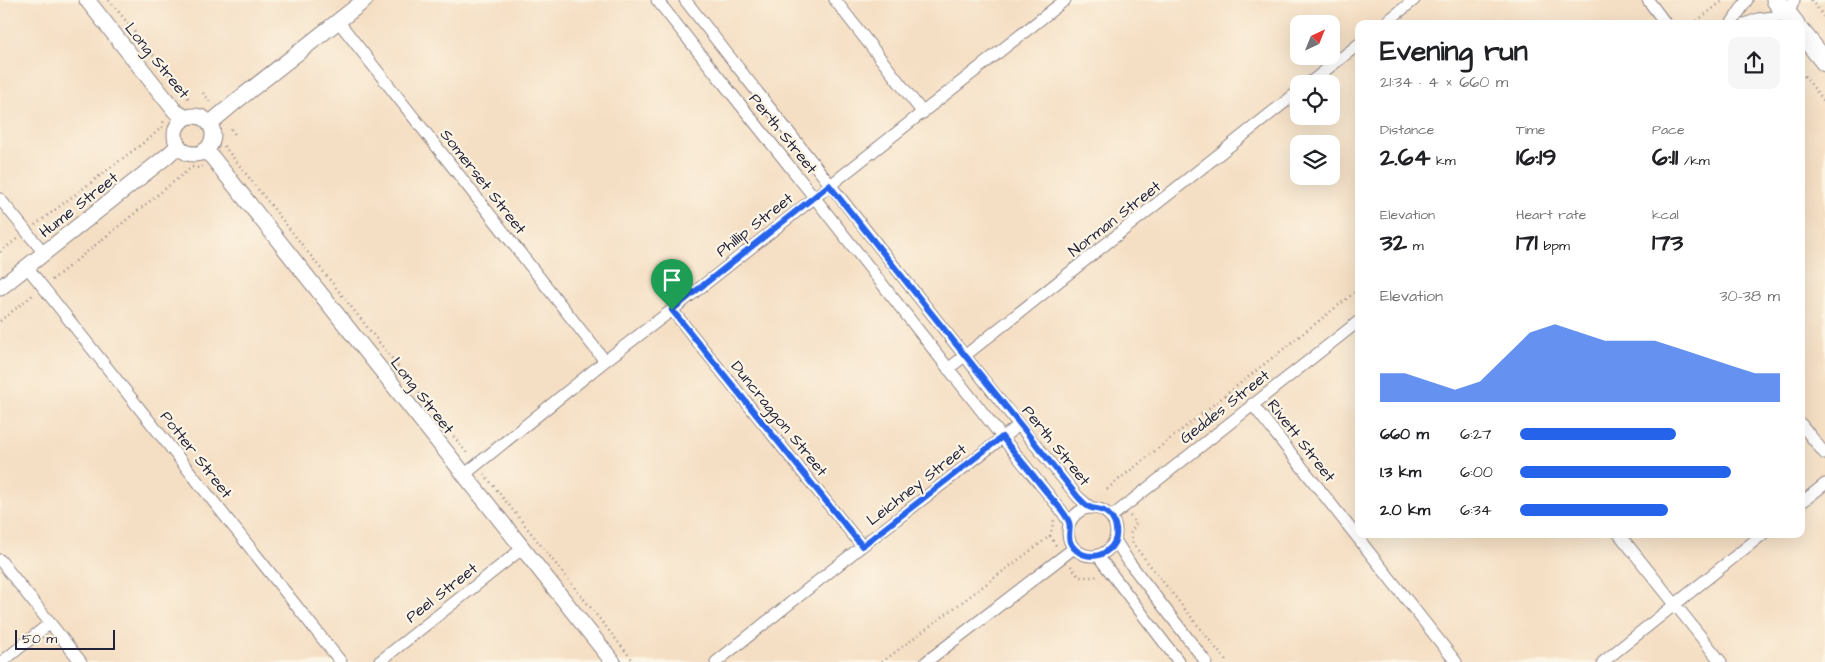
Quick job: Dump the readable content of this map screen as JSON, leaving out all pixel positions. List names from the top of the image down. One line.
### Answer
{"streets":{"street":["Long Street","Perth Street","Somerset Street","Hume Street","Norman Street","Phillip Street","Geddes Street","Duncraggon Street","Rivett Street","Potter Street","Leichney Street","Peel Street"]},"crossings":[["Long Street","Hume Street"],["Long Street","Phillip Street"],["Long Street","Peel Street"],["Perth Street","Norman Street"],["Perth Street","Phillip Street"],["Perth Street","Geddes Street"],["Perth Street","Leichney Street"],["Somerset Street","Phillip Street"],["Hume Street","Potter Street"],["Phillip Street","Duncraggon Street"],["Geddes Street","Rivett Street"],["Duncraggon Street","Leichney Street"]],"scale_bar":"50 m","north":"top right","page":{"heading":["Evening run","21:34 · 4 × 660 m"],"stats":[["Distance","2.64 km"],["Time","16:19"],["Pace","6:11 /km"],["Elevation","32 m"],["Heart rate","171 bpm"],["kcal","173"]],"chart":["Elevation","30–38 m"],"list":[{"name":"660 m","note":"6:27"},{"name":"1.3 km","note":"6:00"},{"name":"2.0 km","note":"6:34"}],"scale":"50 m"}}
